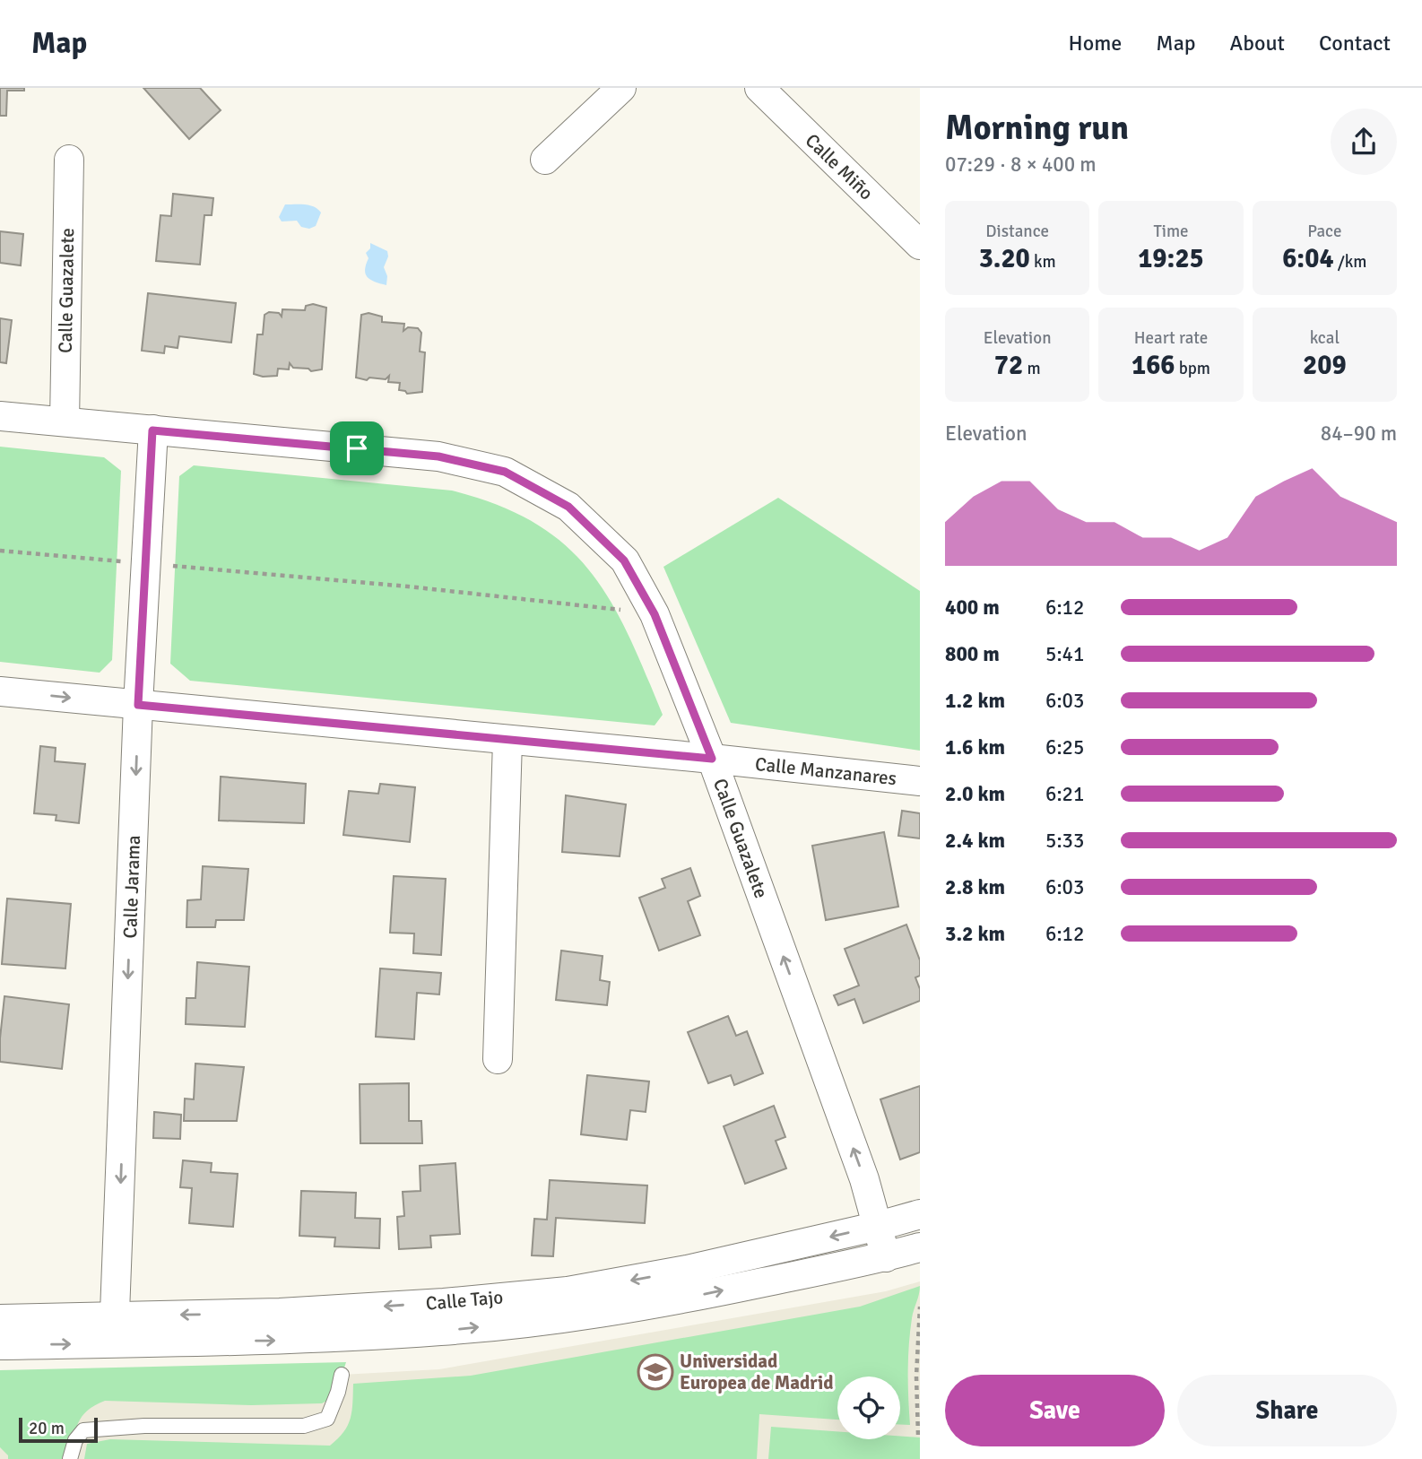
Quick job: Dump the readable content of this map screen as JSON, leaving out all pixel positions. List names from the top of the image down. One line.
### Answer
{"streets":{"street":["Calle Miño","Calle Guazalete","Calle Manzanares","Calle Jarama","Calle Tajo"]},"crossings":[["Calle Guazalete","Calle Manzanares"],["Calle Guazalete","Calle Jarama"],["Calle Guazalete","Calle Tajo"],["Calle Manzanares","Calle Jarama"],["Calle Jarama","Calle Tajo"]],"one_way":["Calle Jarama"],"places":{"school or university":["Universidad Europea de Madrid"]},"scale_bar":"20 m","page":{"header":"Map","nav":["Home","Map","About","Contact"],"heading":["Morning run","07:29 · 8 × 400 m"],"stats":[["Distance","3.20 km"],["Time","19:25"],["Pace","6:04 /km"],["Elevation","72 m"],["Heart rate","166 bpm"],["kcal","209"]],"chart":["Elevation","84–90 m"],"list":[{"name":"400 m","note":"6:12"},{"name":"800 m","note":"5:41"},{"name":"1.2 km","note":"6:03"},{"name":"1.6 km","note":"6:25"},{"name":"2.0 km","note":"6:21"},{"name":"2.4 km","note":"5:33"},{"name":"2.8 km","note":"6:03"},{"name":"3.2 km","note":"6:12"}],"buttons":["Save","Share"],"scale":"20 m"}}
